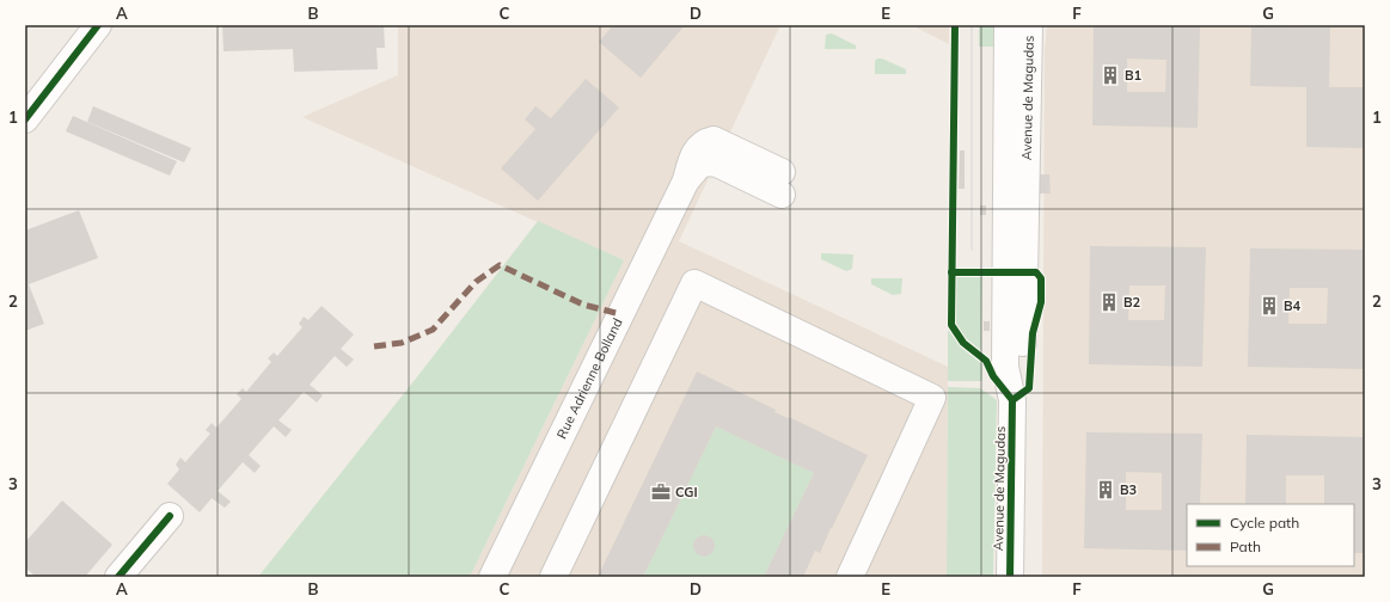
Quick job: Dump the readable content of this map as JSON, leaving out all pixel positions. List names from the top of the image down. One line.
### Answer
{"streets":{"main road":["Avenue de Magudas","Rue Adrienne Bolland"]},"places":{"building":["B1","B2","B4","B3"],"office":["CGI"]},"legend":["Cycle path","Path"],"grid":{"columns":["A","B","C","D","E","F","G"],"rows":["1","2","3"]}}
